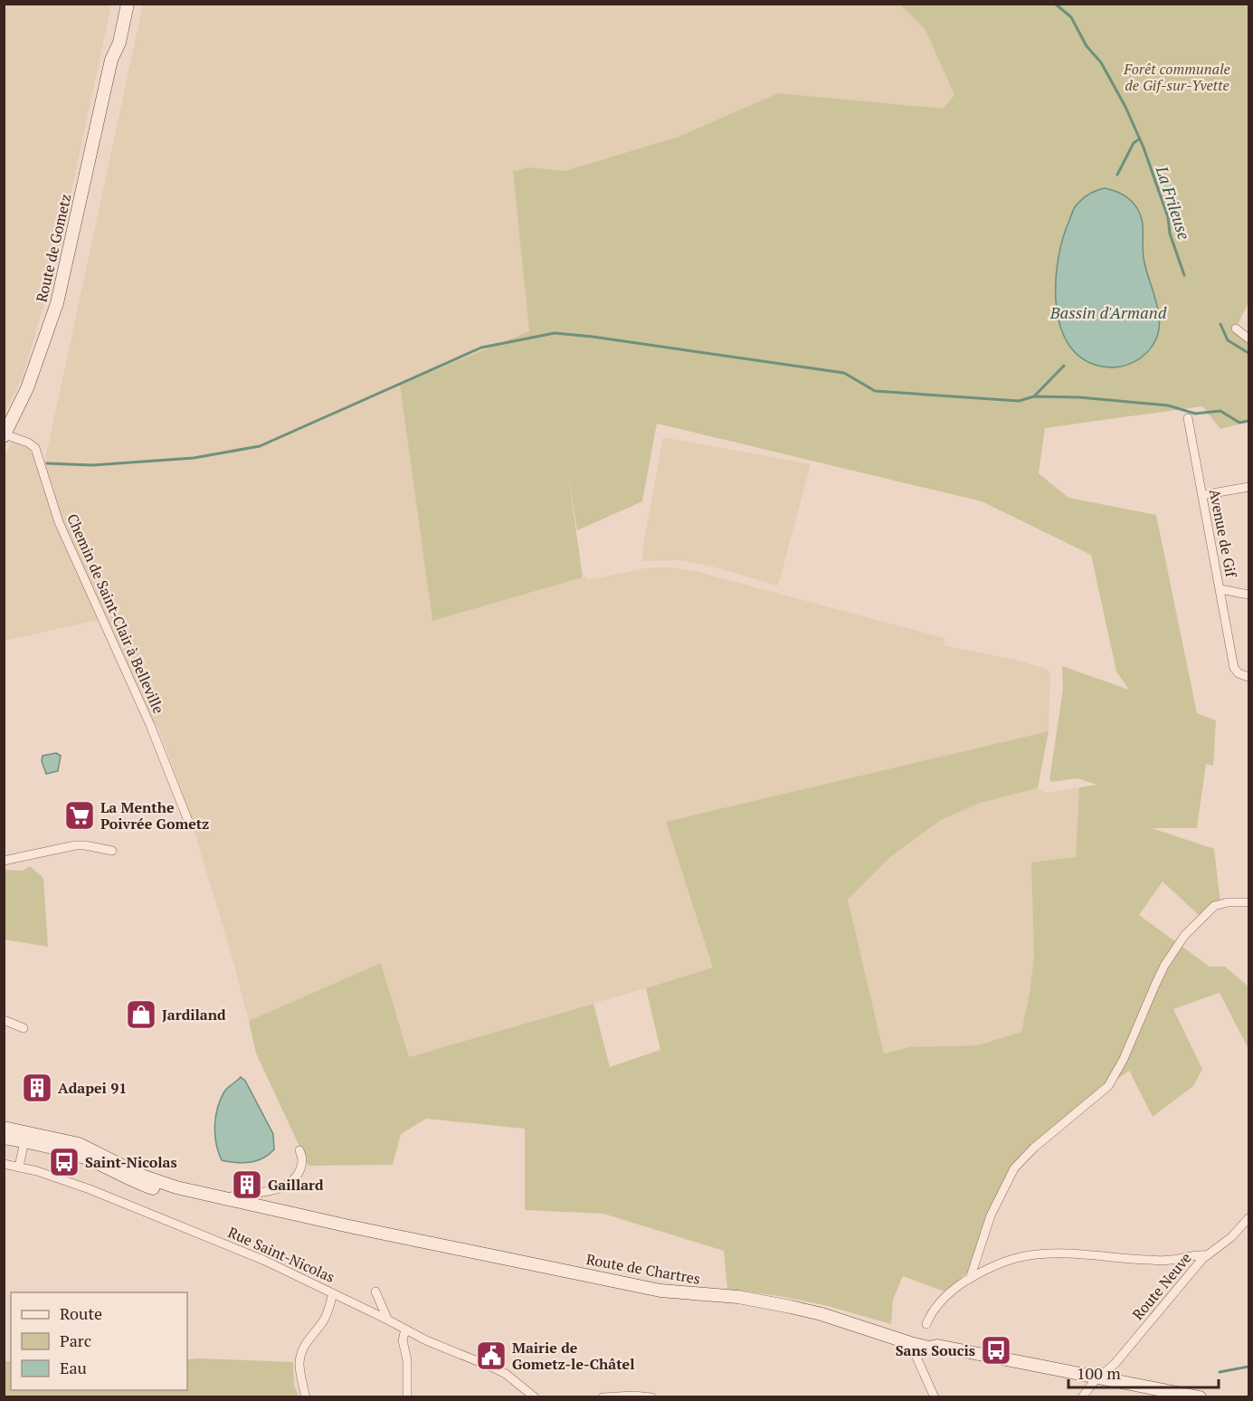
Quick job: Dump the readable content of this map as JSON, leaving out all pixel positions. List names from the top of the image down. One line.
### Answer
{"streets":{"main road":["Route de Gometz","Route de Chartres"],"street":["Avenue de Gif","Chemin de Saint-Clair à Belleville","Rue Saint-Nicolas","Route Neuve"]},"crossings":[["Route de Gometz","Chemin de Saint-Clair à Belleville"],["Route de Chartres","Route Neuve"]],"water":["La Frileuse","Bassin d'Armand"],"parks":["Forêt communale de Gif-sur-Yvette"],"places":{"supermarket":["La Menthe Poivrée Gometz"],"shop":["Jardiland"],"building":["Adapei 91","Gaillard"],"bus stop":["Saint-Nicolas","Sans Soucis"],"public building":["Mairie de Gometz-le-Châtel"]},"legend":["Route","Parc","Eau"],"scale_bar":"100 m"}
